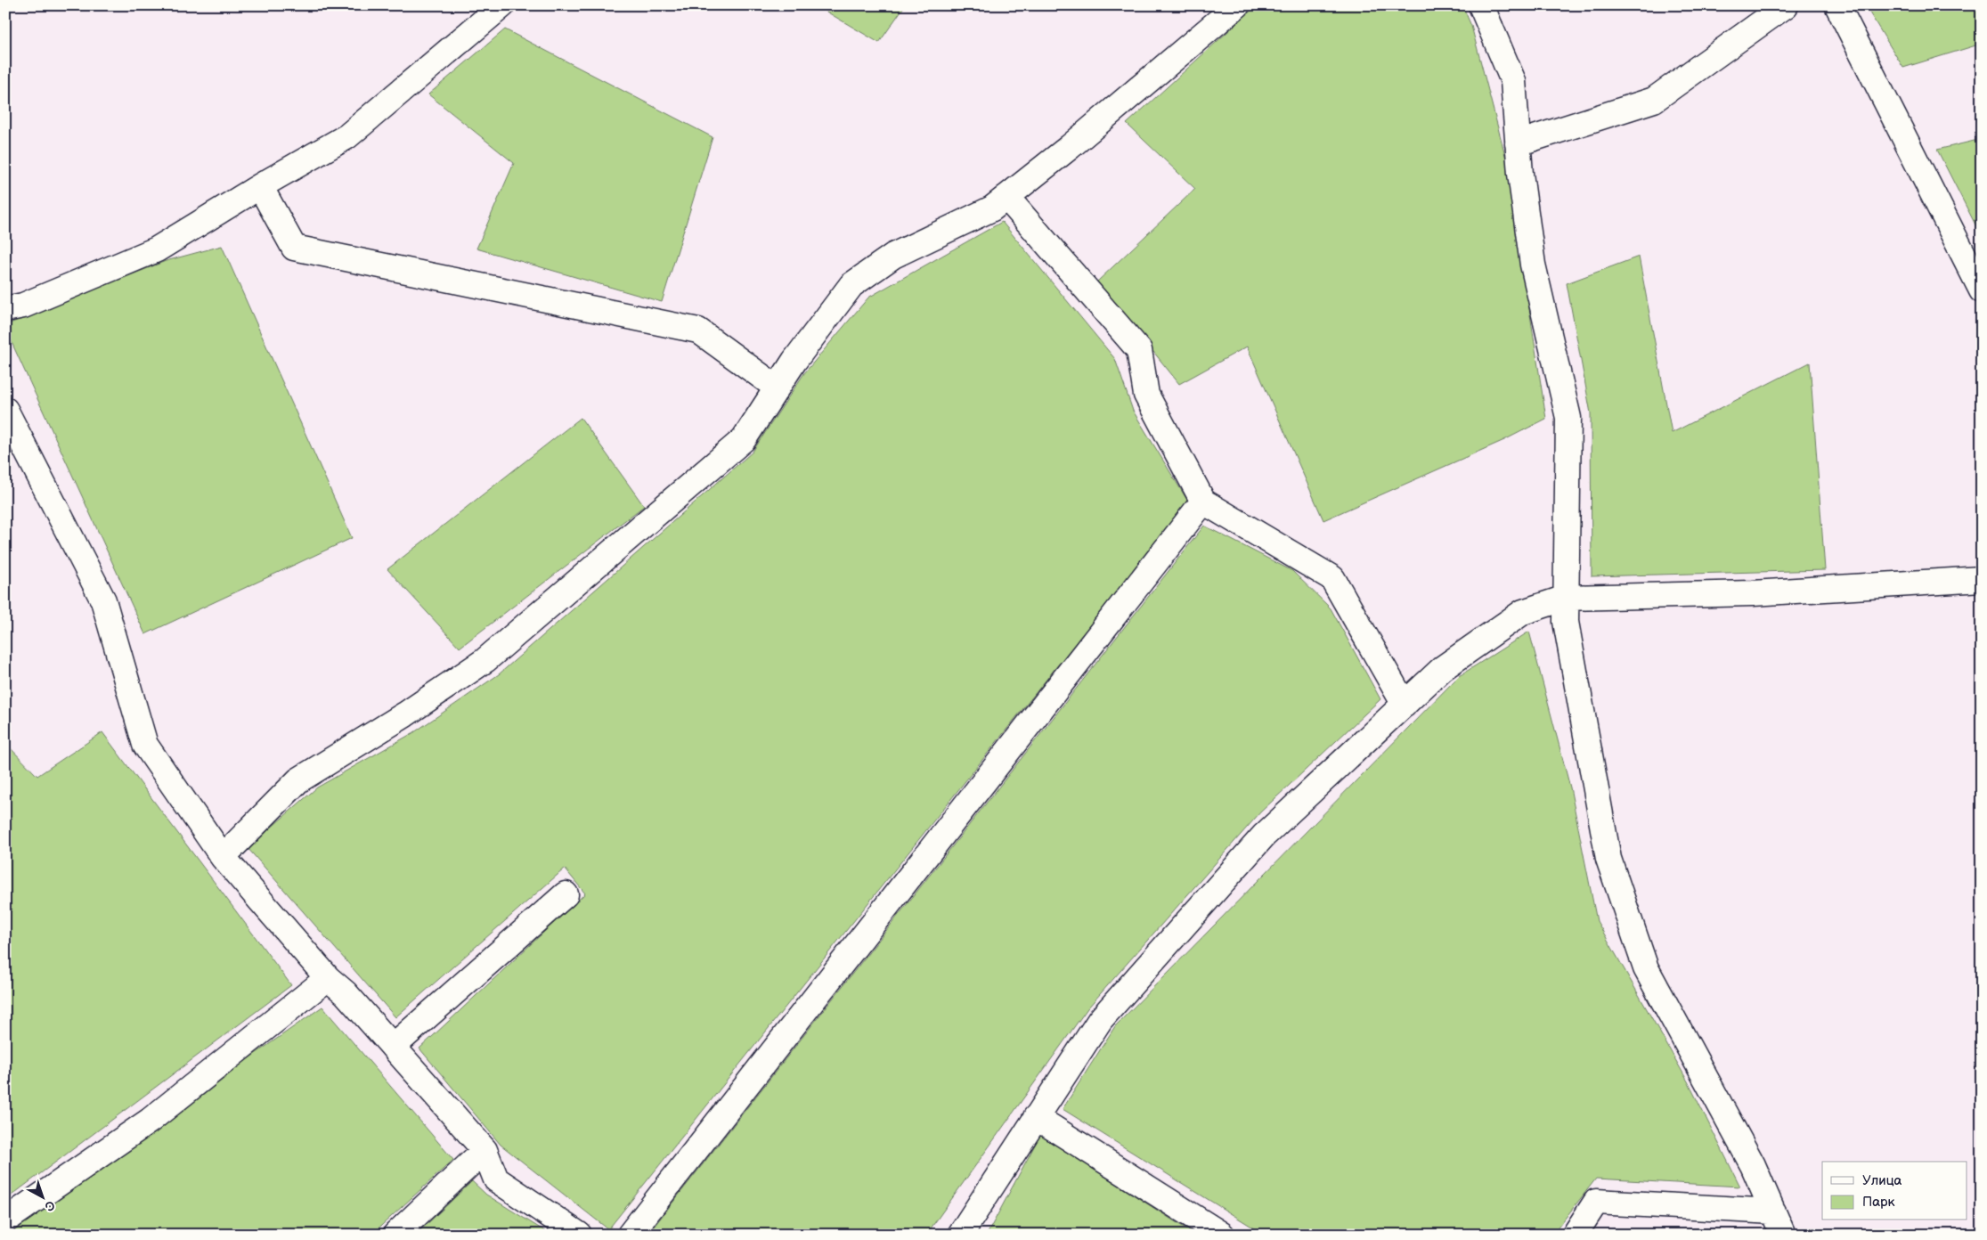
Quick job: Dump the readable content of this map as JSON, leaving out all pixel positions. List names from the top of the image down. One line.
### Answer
{"legend":["Улица","Парк"],"north":"bottom right"}
